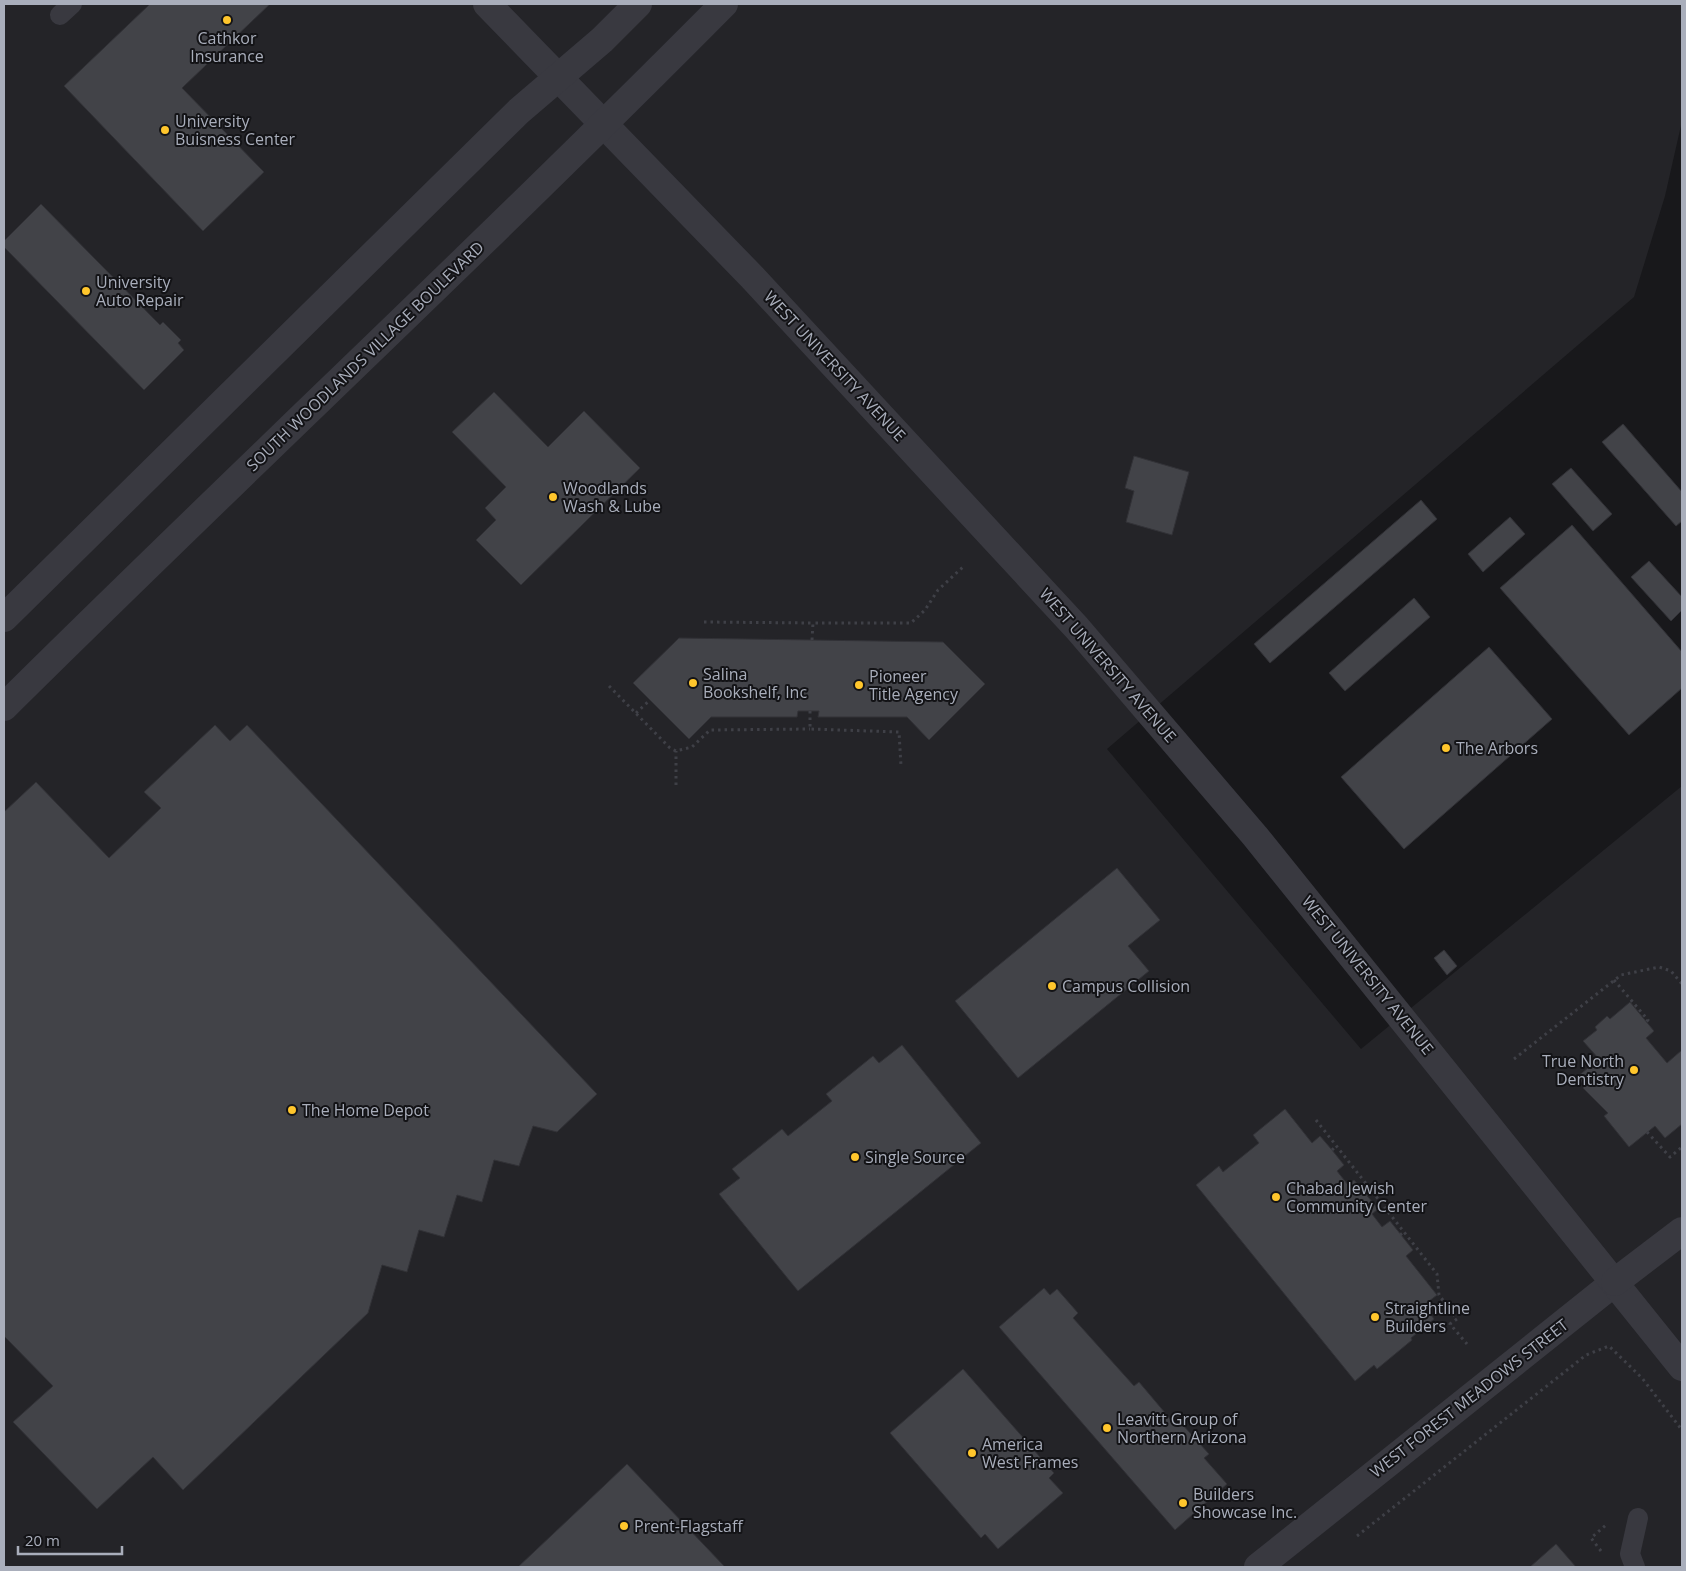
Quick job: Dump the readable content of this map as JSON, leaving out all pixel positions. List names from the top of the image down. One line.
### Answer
{"streets":{"street":["SOUTH WOODLANDS VILLAGE BOULEVARD","WEST UNIVERSITY AVENUE","WEST FOREST MEADOWS STREET"]},"crossings":[["SOUTH WOODLANDS VILLAGE BOULEVARD","WEST UNIVERSITY AVENUE"],["WEST UNIVERSITY AVENUE","WEST FOREST MEADOWS STREET"]],"places":["Cathkor Insurance","University Buisness Center","University Auto Repair","Woodlands Wash & Lube","Salina Bookshelf, Inc","Pioneer Title Agency","The Arbors","Campus Collision","True North Dentistry","The Home Depot","Single Source","Chabad Jewish Community Center","Straightline Builders","Leavitt Group of Northern Arizona","America West Frames","Builders Showcase Inc.","Prent-Flagstaff"],"scale_bar":"20 m"}
